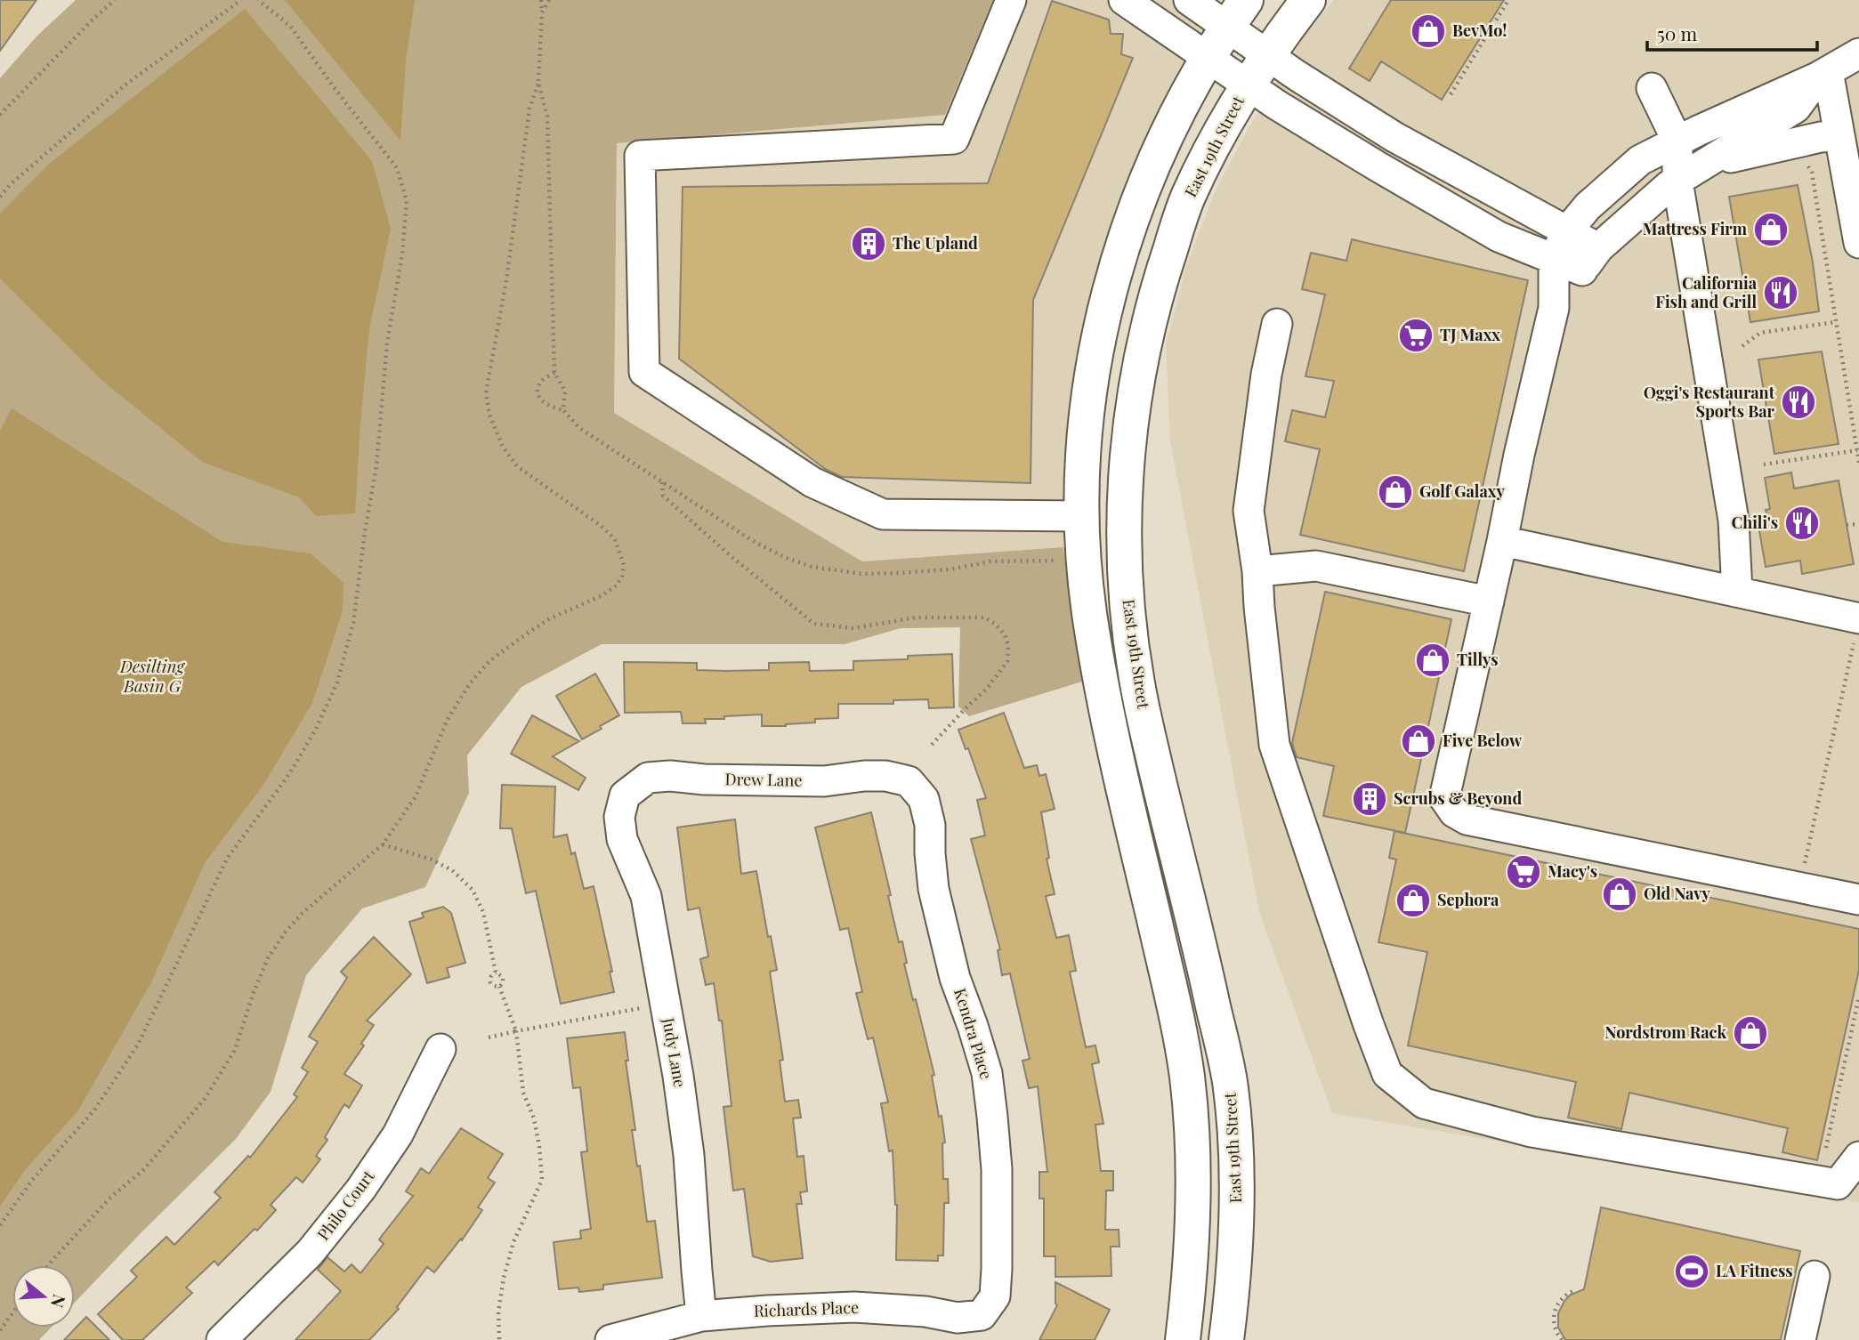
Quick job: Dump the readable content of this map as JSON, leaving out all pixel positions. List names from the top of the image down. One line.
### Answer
{"streets":{"main road":["East 19th Street"],"street":["Drew Lane","Kendra Place","Judy Lane","Philo Court","Richards Place"]},"crossings":[["Drew Lane","Kendra Place"],["Drew Lane","Judy Lane"],["Kendra Place","Richards Place"],["Judy Lane","Richards Place"]],"water":["Desilting Basin G"],"places":{"shop":["BevMo!","Mattress Firm","Golf Galaxy","Tillys","Five Below","Old Navy","Sephora","Nordstrom Rack"],"building":["The Upland","Scrubs & Beyond"],"restaurant":["California Fish and Grill","Oggi's Restaurant Sports Bar","Chili's"],"supermarket":["TJ Maxx","Macy's"],"sports":["LA Fitness"]},"scale_bar":"50 m","north":"right"}
